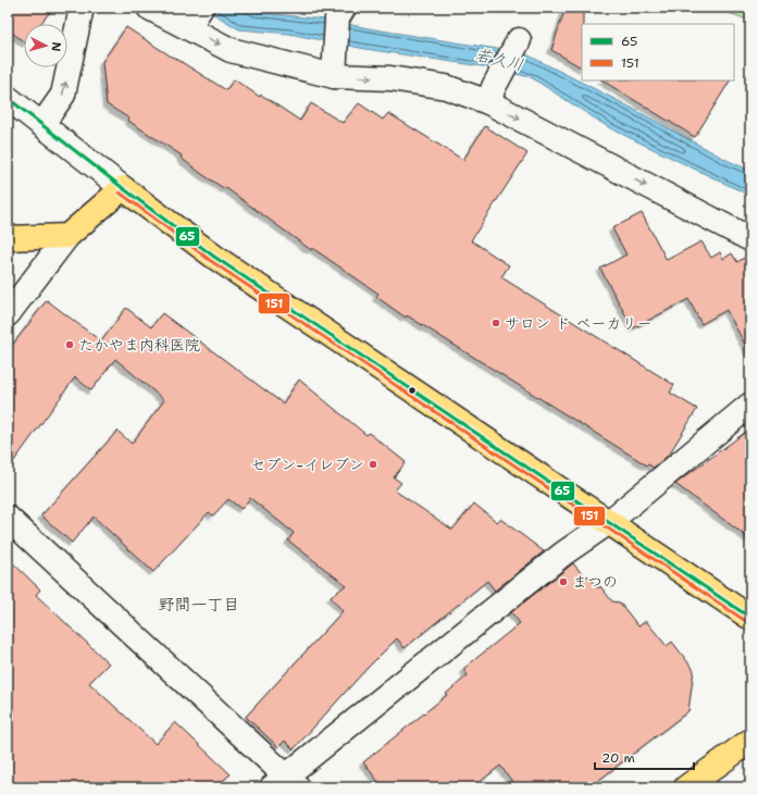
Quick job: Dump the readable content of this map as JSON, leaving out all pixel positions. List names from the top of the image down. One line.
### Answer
{"districts":["野間一丁目"],"water":["若久川"],"places":["サロン ド ベーカリー","たかやま内科医院","セブン-イレブン","まつの"],"lines":["transit line 65","transit line 151"],"legend":["65","151"],"scale_bar":"20 m","north":"right"}
